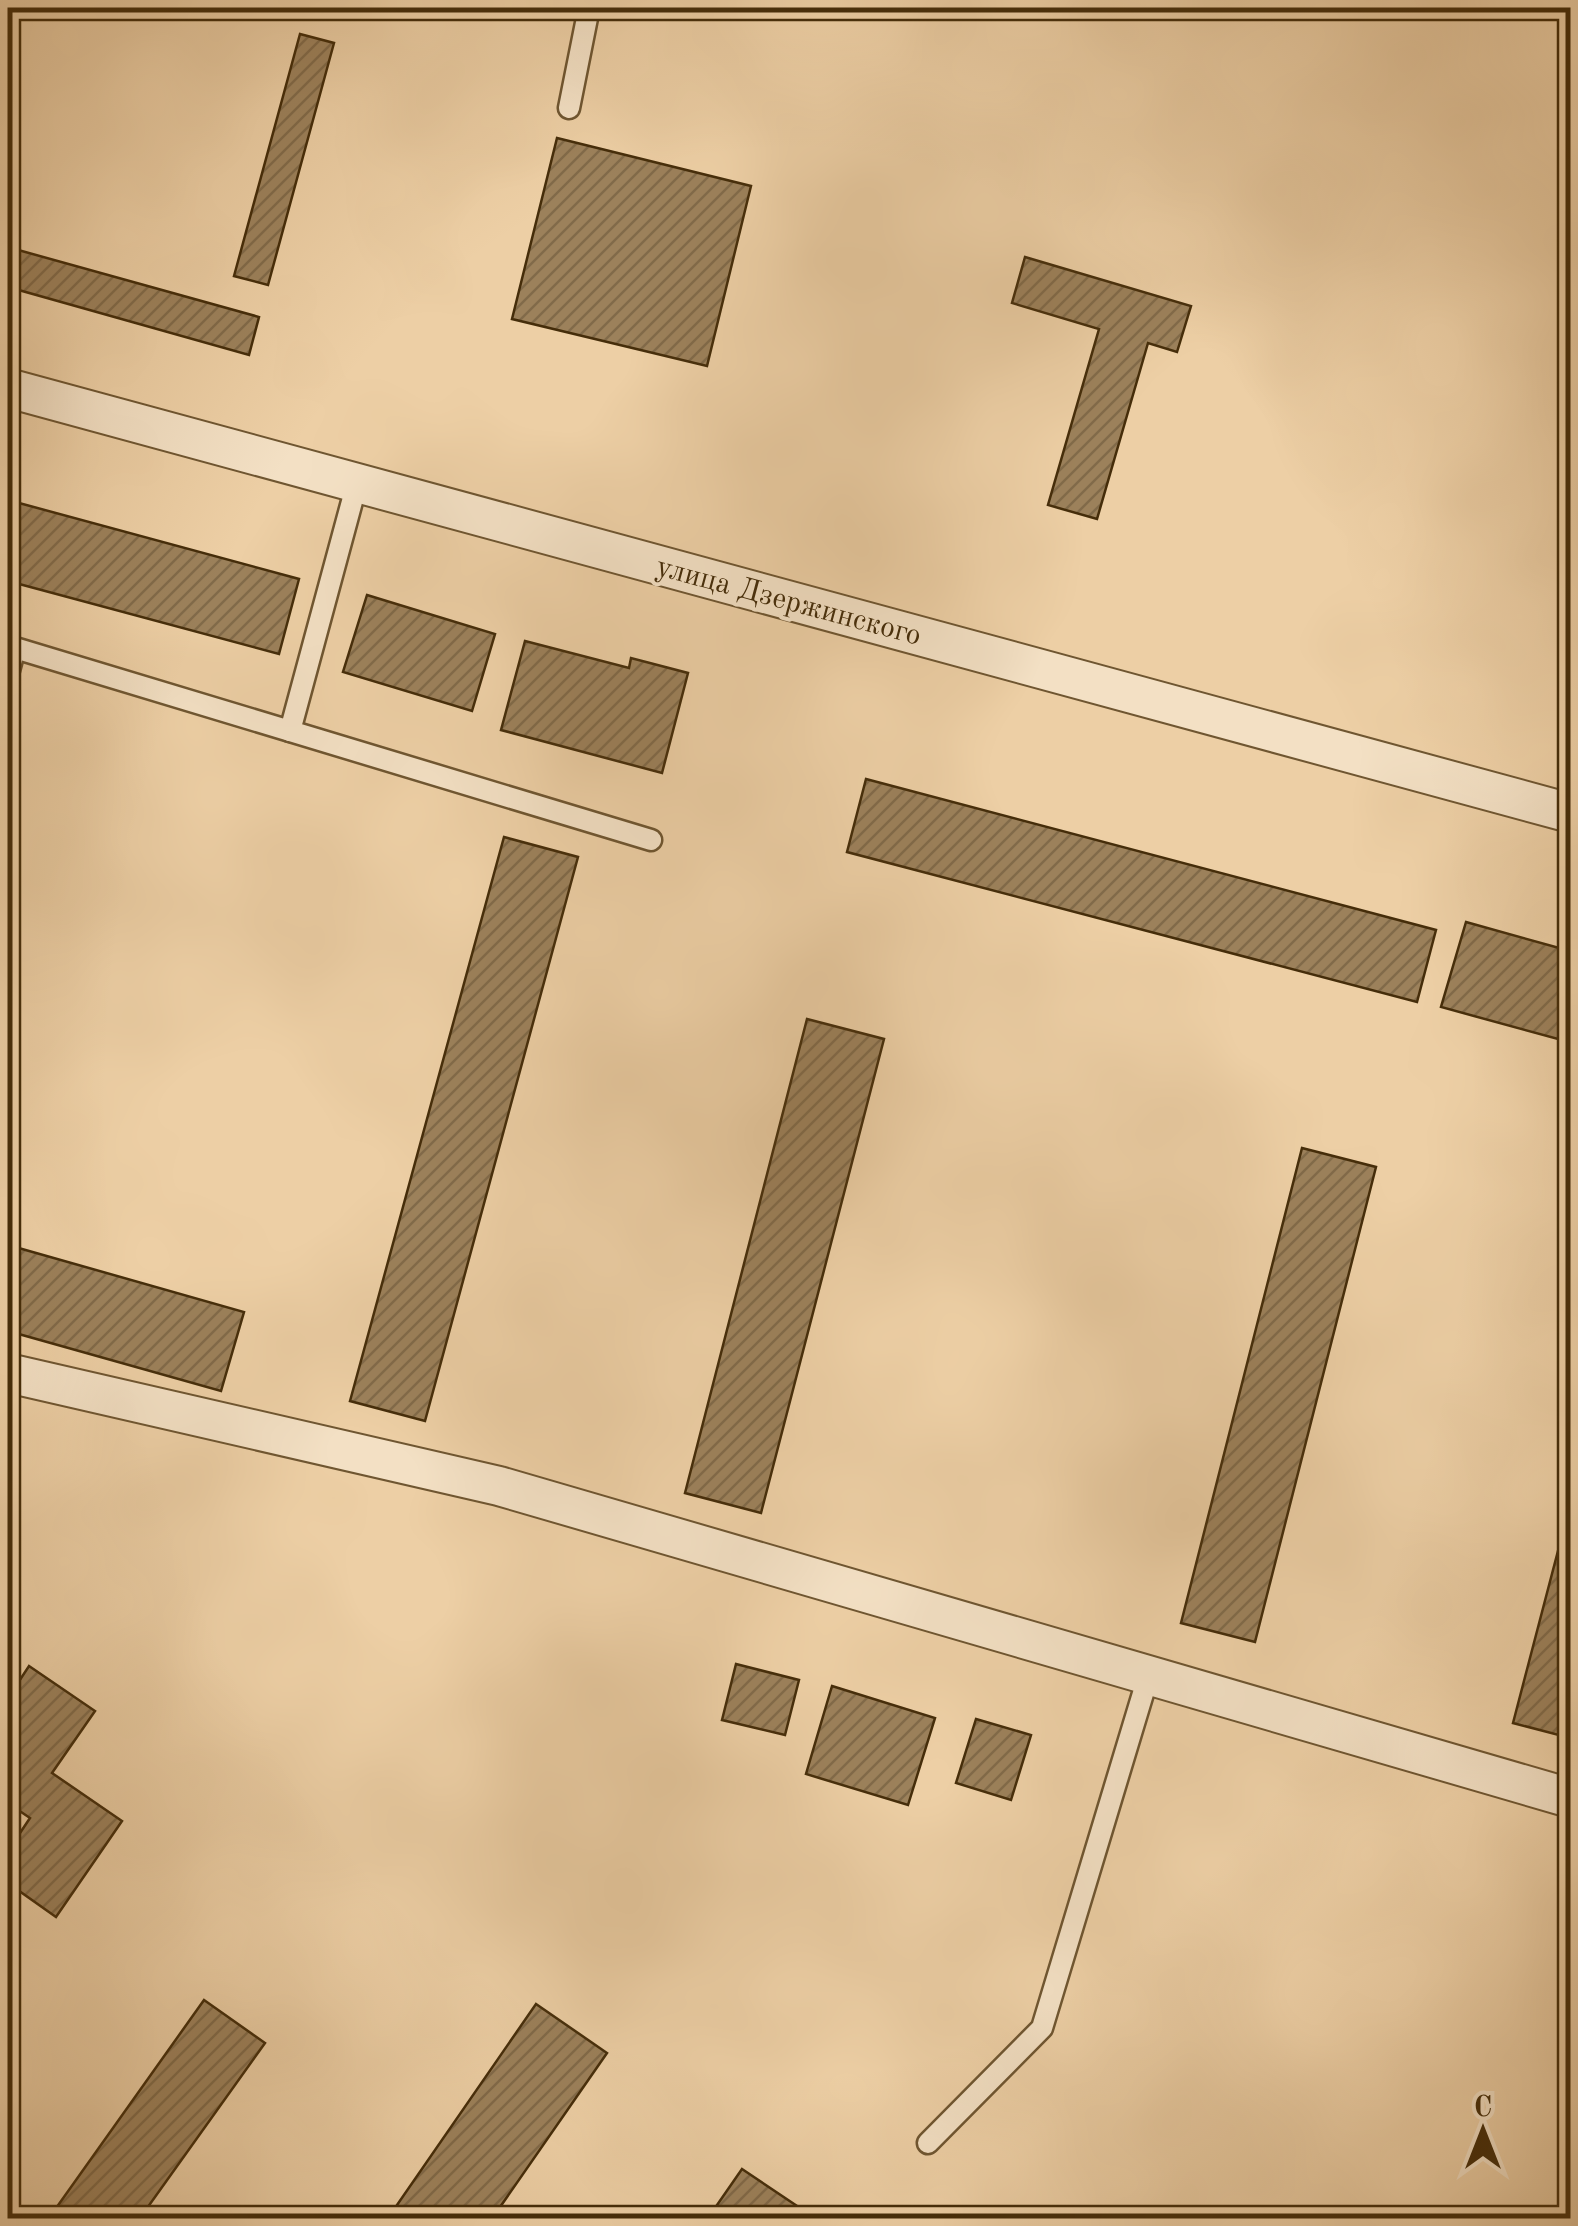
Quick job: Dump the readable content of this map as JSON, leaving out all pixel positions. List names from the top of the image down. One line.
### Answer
{"streets":{"street":["улица Дзержинского"]},"north":"top"}
